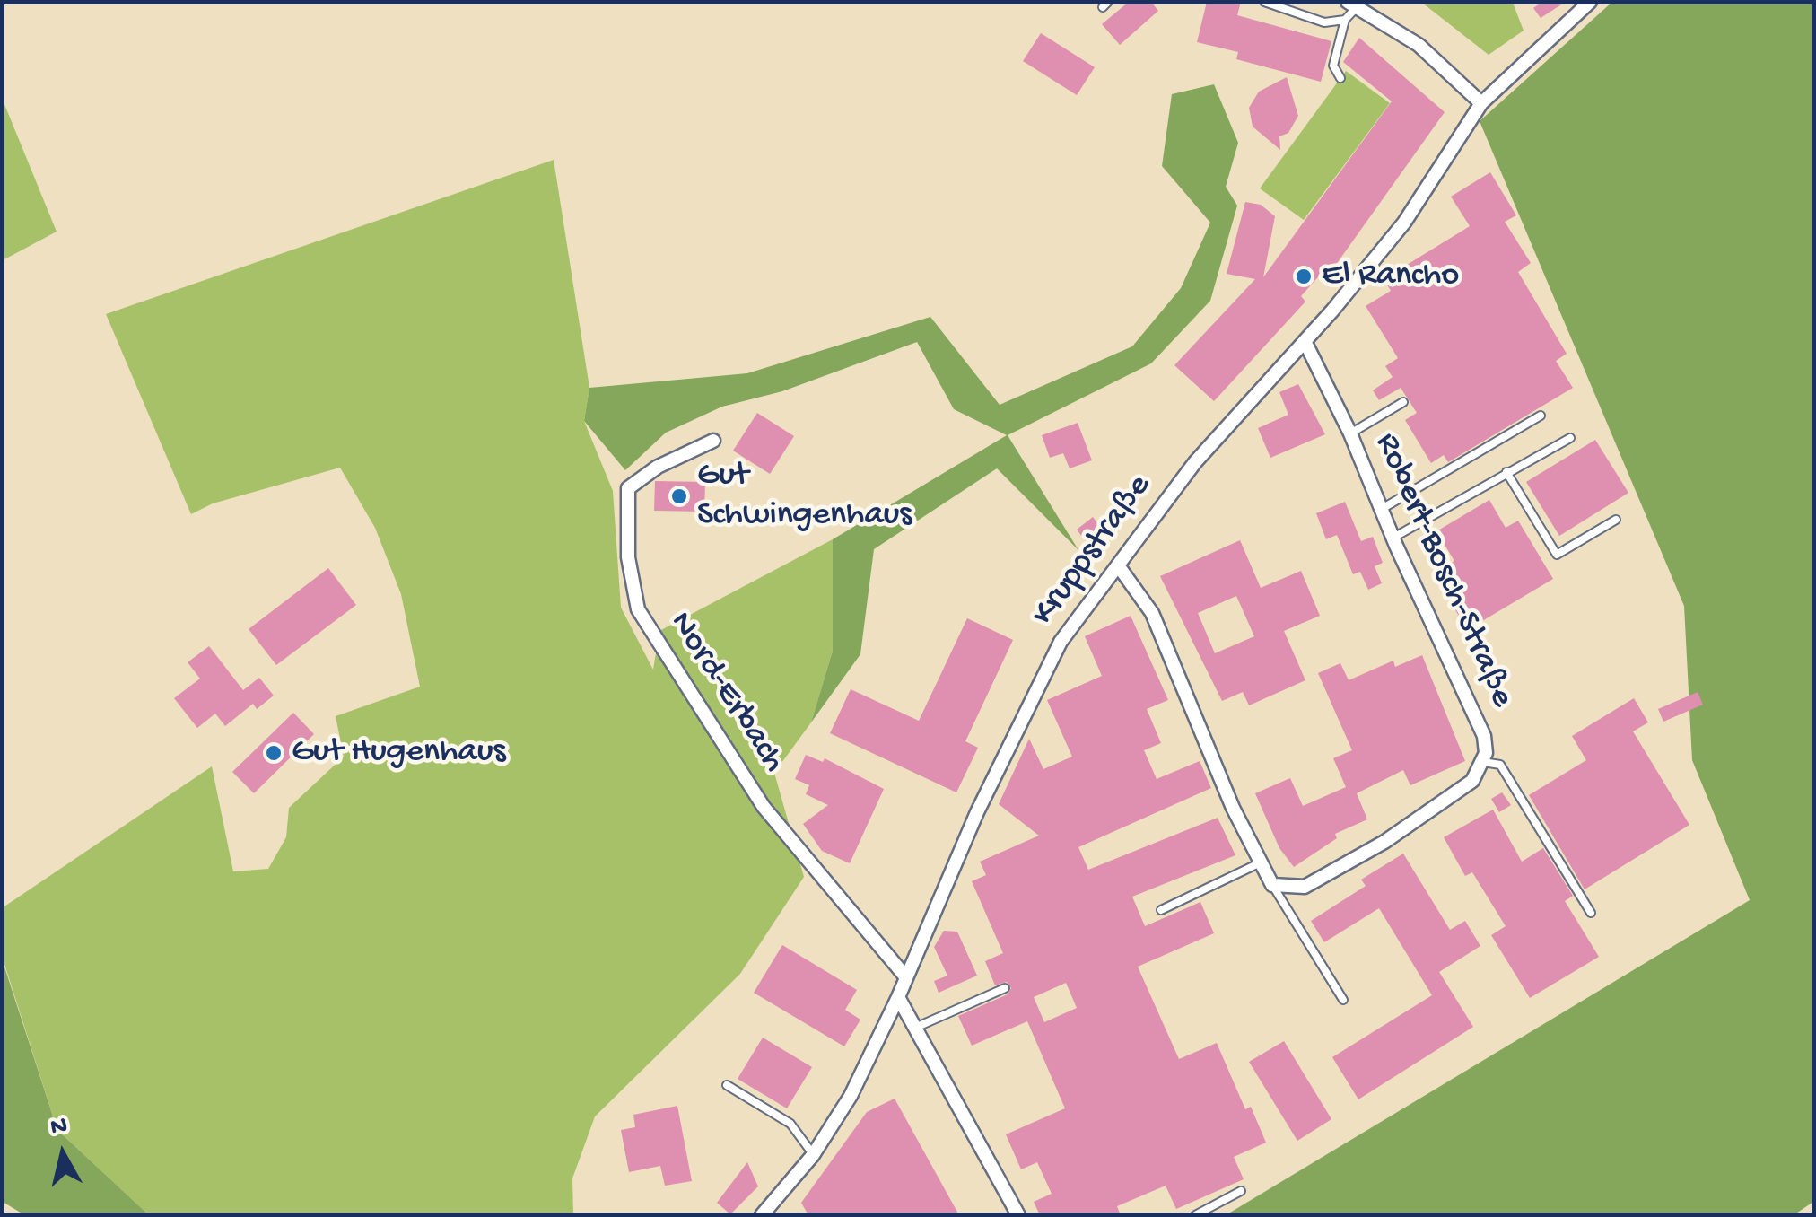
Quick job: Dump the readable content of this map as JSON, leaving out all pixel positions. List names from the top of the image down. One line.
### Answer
{"streets":{"street":["Kruppstraße","Robert-Bosch-Straße","Nord-Erbach"]},"crossings":[["Kruppstraße","Robert-Bosch-Straße"],["Kruppstraße","Nord-Erbach"]],"places":["El Rancho","Gut Schwingenhaus","Gut Hugenhaus"],"north":"top"}
